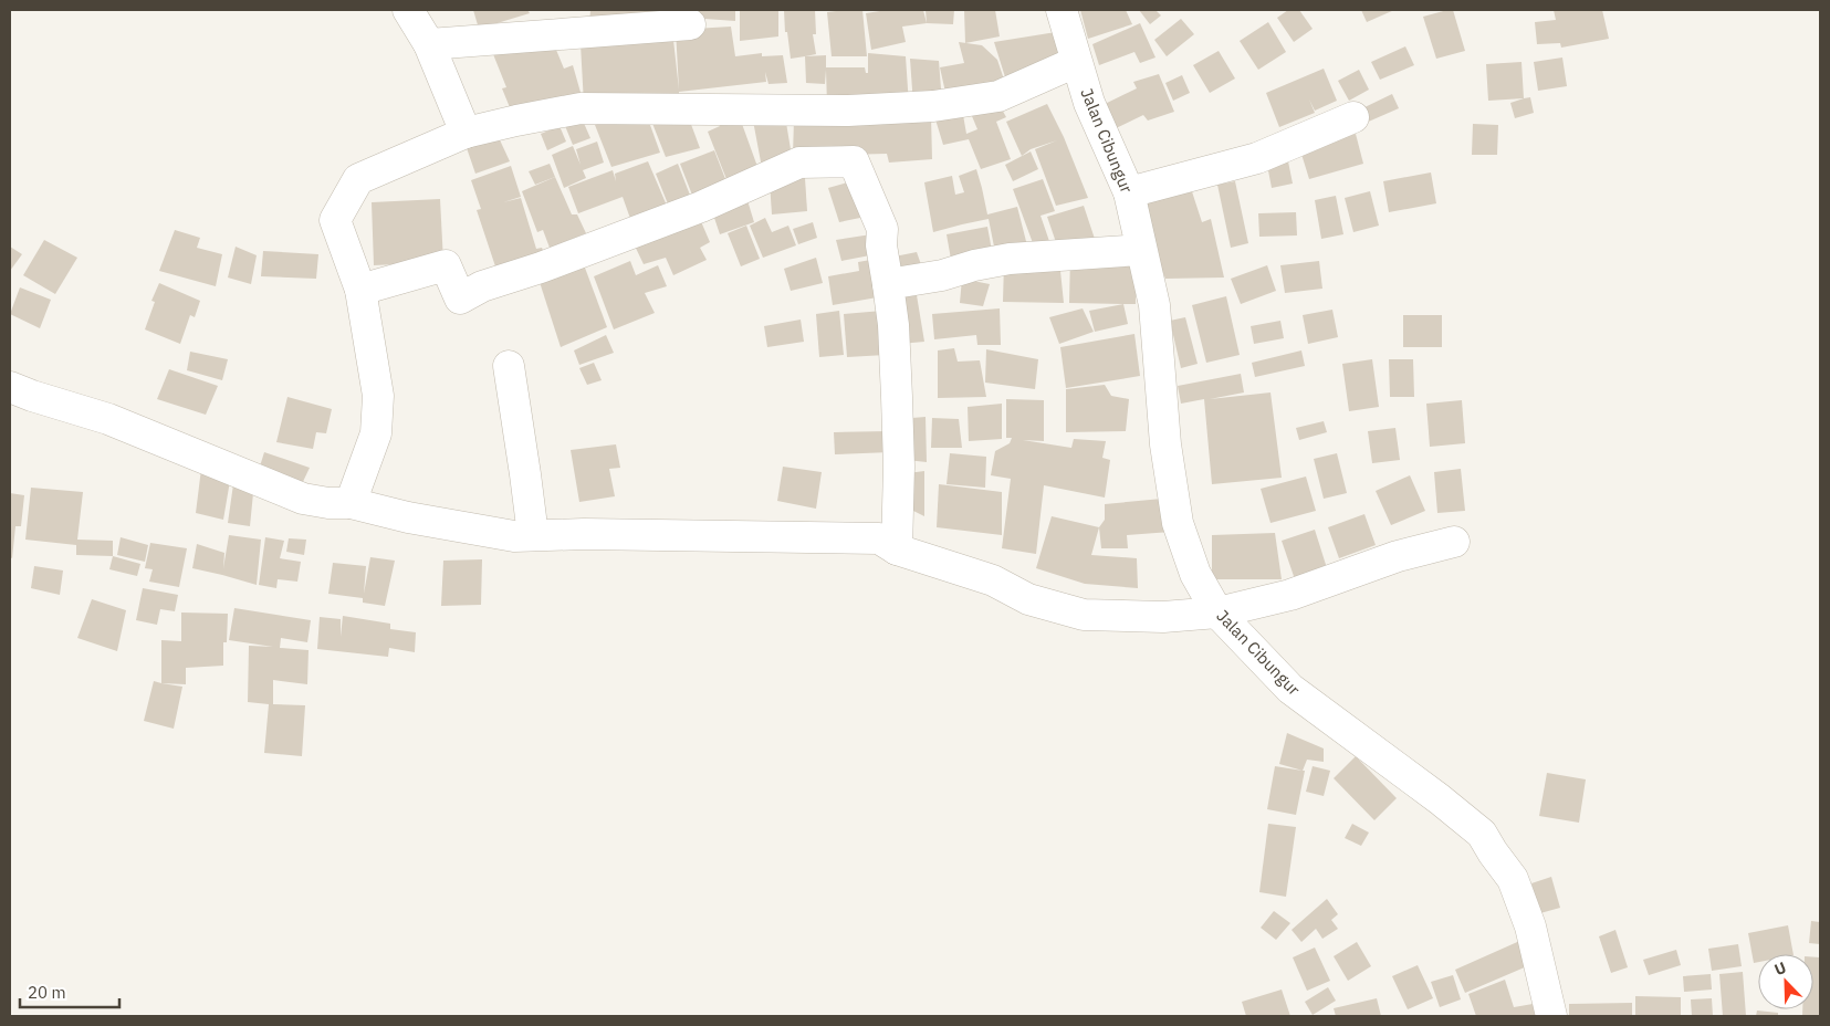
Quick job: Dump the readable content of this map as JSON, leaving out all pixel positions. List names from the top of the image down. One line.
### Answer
{"streets":{"street":["Jalan Cibungur"]},"scale_bar":"20 m","north":"top left"}
